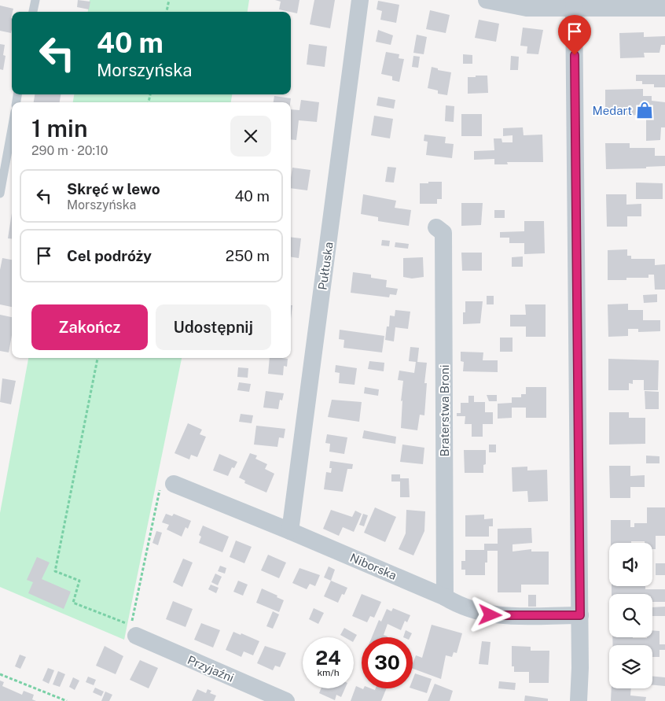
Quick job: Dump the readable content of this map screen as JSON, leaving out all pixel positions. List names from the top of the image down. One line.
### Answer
{"streets":{"street":["Pułtuska","Braterstwa Broni","Niborska","Przyjaźni"]},"crossings":[["Pułtuska","Niborska"],["Braterstwa Broni","Niborska"]],"places":{"shop":["Medart"]},"page":{"turn":["40 m","Morszyńska"],"heading":["1 min","290 m · 20:10"],"list":[{"name":"Skręć w lewo","note":"Morszyńska","value":"40 m"},{"name":"Cel podróży","value":"250 m"}],"buttons":["Zakończ","Udostępnij"],"speed":"24 km/h","limit":"30"}}
